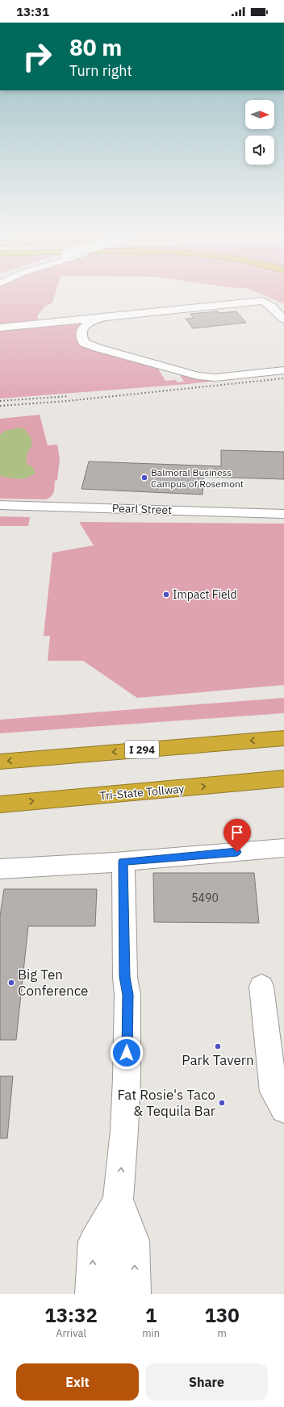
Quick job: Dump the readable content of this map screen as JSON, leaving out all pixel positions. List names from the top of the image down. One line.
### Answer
{"streets":{"highway":["I 294","Tri-State Tollway"],"street":["Pearl Street"]},"places":["Balmoral Business Campus of Rosemont","Impact Field","Big Ten Conference","Park Tavern","Fat Rosie's Taco & Tequila Bar"],"house_numbers":["5490"],"north":"right","page":{"status":"13:31","turn":["80 m","Turn right"],"eta":["13:32","Arrival","1","min","130","m"],"buttons":["Exit","Share"]}}
